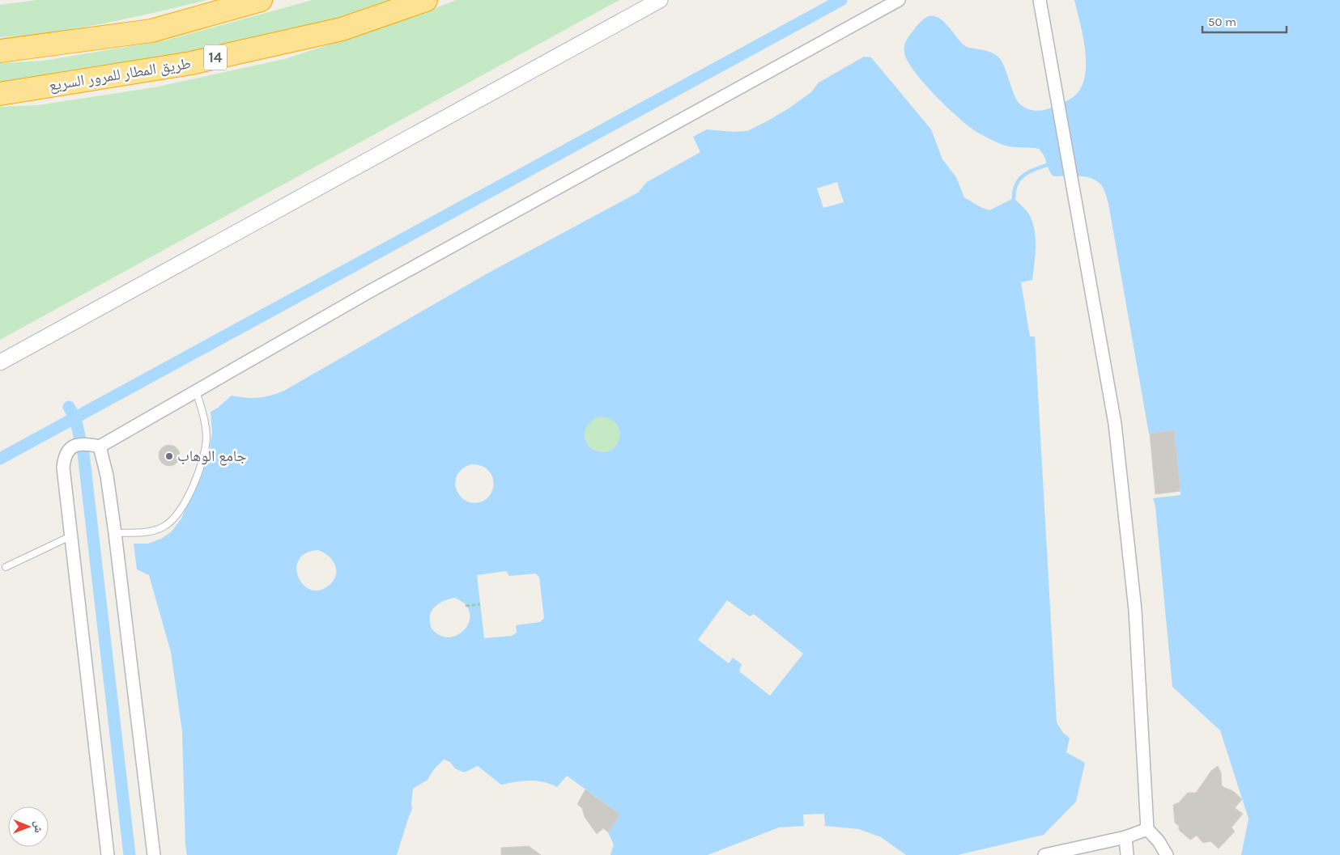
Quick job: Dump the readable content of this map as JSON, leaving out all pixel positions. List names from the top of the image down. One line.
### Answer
{"streets":{"highway":["14","طريق المطار للمرور السريع"]},"places":["جامع الوهاب"],"scale_bar":"50 m","north":"right"}
